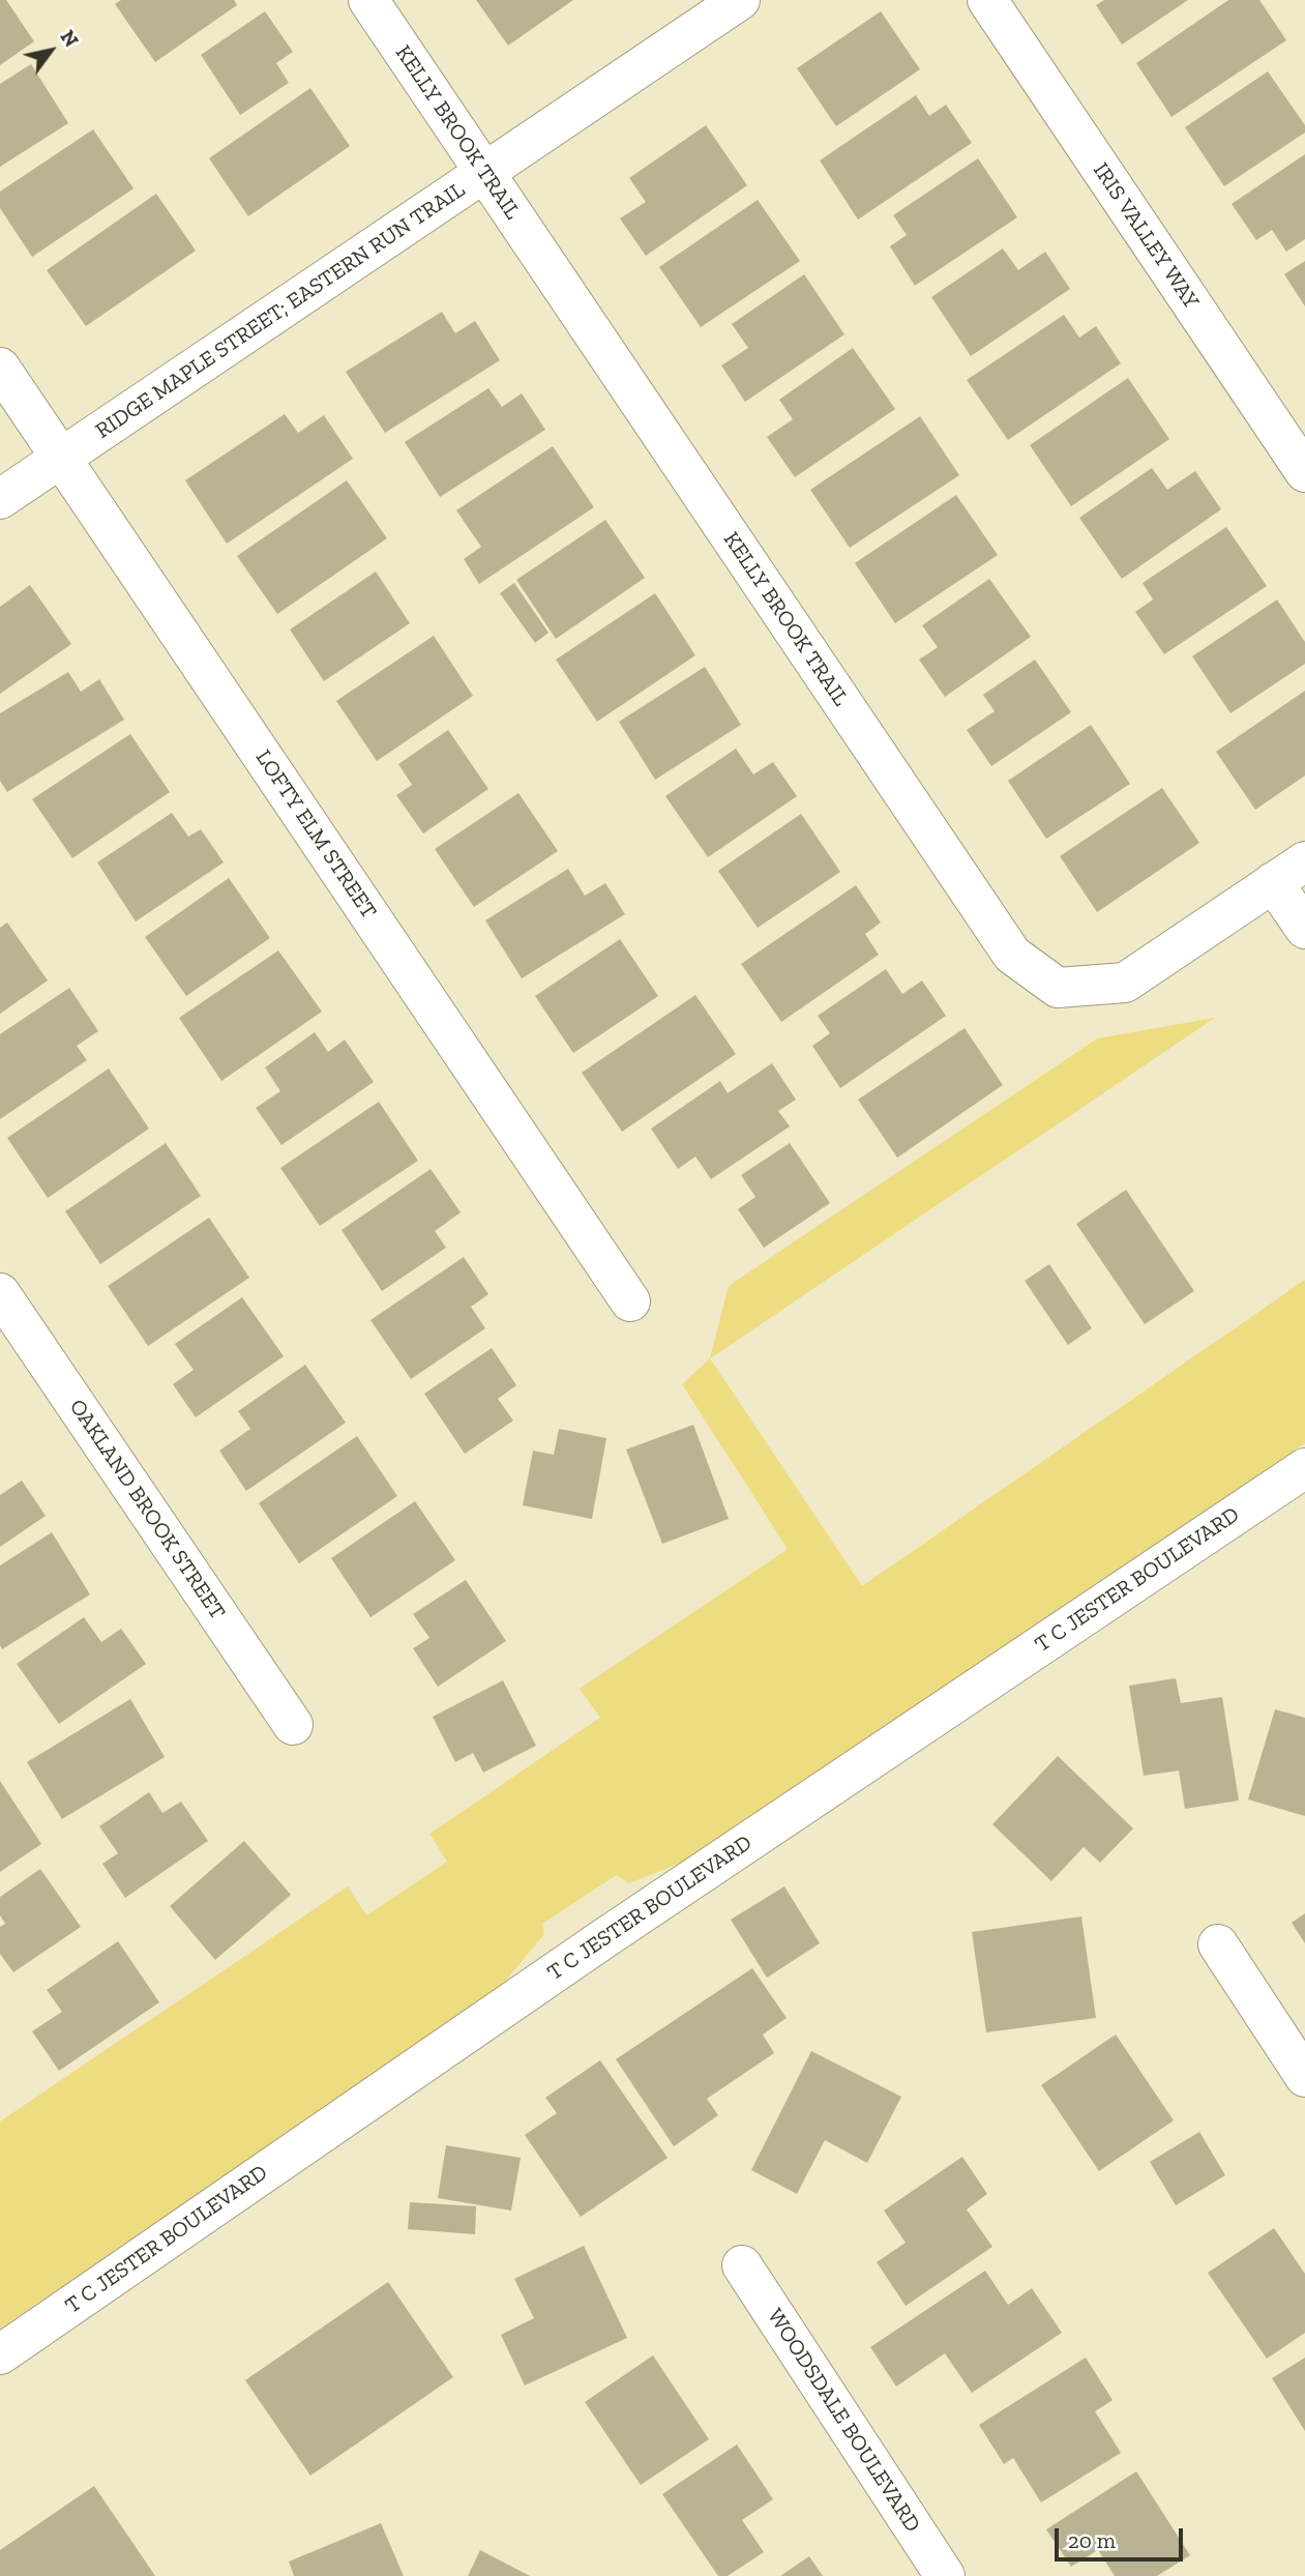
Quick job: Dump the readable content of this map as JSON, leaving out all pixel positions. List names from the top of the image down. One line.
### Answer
{"streets":{"street":["KELLY BROOK TRAIL","IRIS VALLEY WAY","RIDGE MAPLE STREET; EASTERN RUN TRAIL","LOFTY ELM STREET","OAKLAND BROOK STREET","T C JESTER BOULEVARD","WOODSDALE BOULEVARD"]},"crossings":[["KELLY BROOK TRAIL","RIDGE MAPLE STREET; EASTERN RUN TRAIL"],["RIDGE MAPLE STREET; EASTERN RUN TRAIL","LOFTY ELM STREET"]],"scale_bar":"20 m","north":"top right"}
